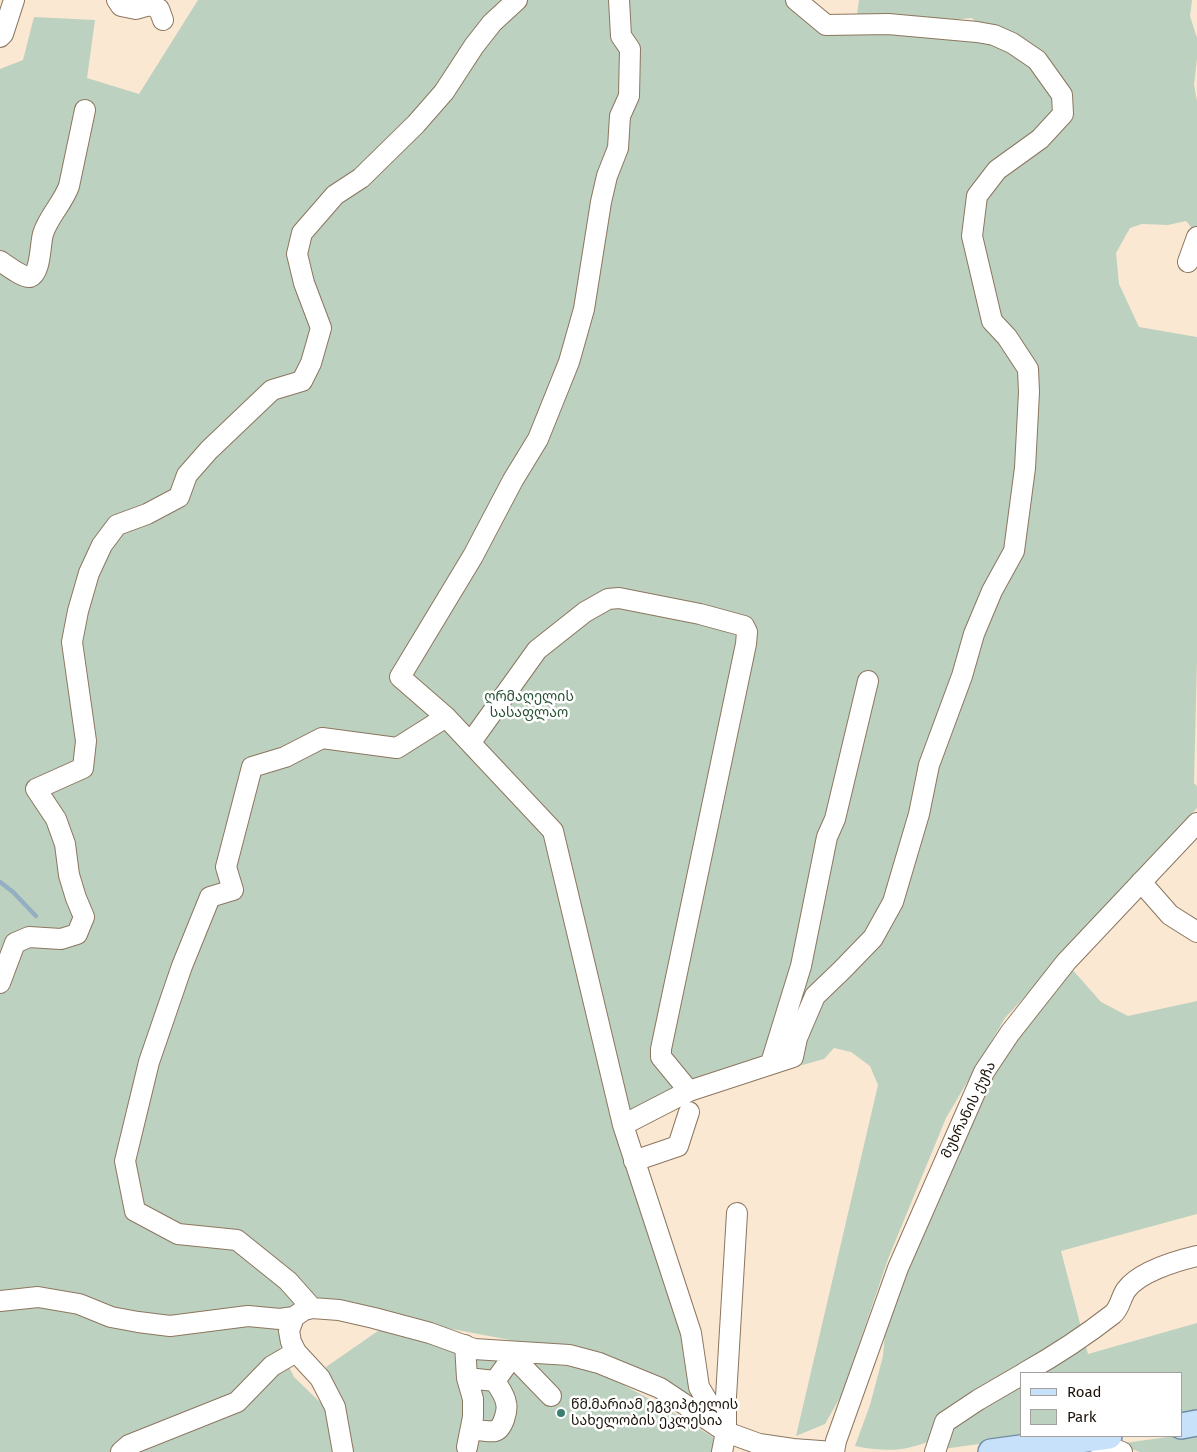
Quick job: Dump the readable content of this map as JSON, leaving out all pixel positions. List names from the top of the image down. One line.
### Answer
{"streets":{"street":["მუხრანის ქუჩა"]},"parks":["ღრმაღელის სასაფლაო"],"places":["წმ.მარიამ ეგვიპტელის სახელობის ეკლესია"],"legend":["Road","Park"]}
